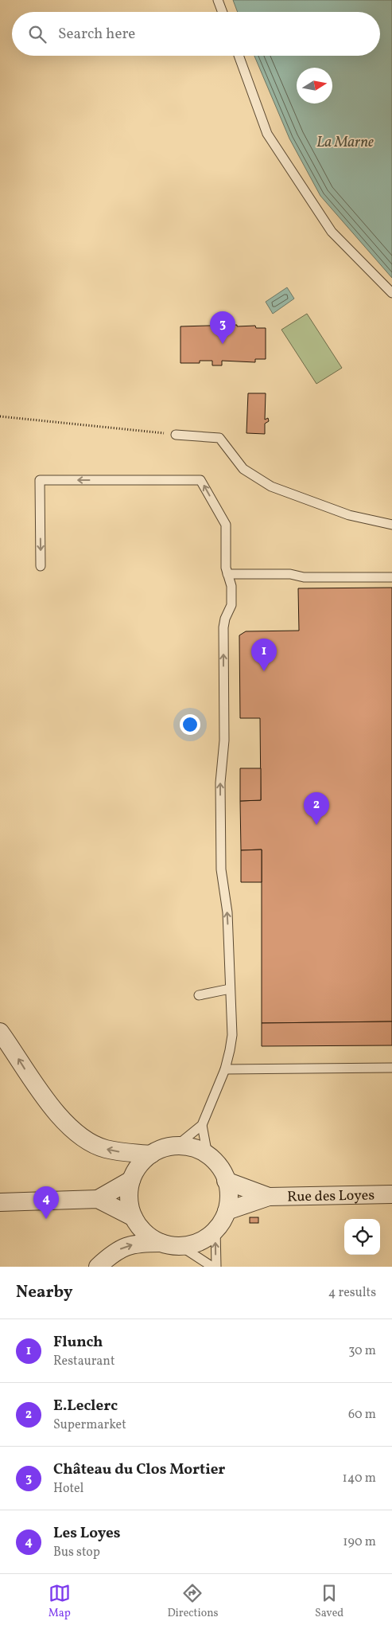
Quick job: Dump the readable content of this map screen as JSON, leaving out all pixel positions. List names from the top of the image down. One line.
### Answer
{"streets":{"street":["Rue des Loyes"]},"water":["La Marne"],"north":"right","page":{"search":"Search here","pins":["3","1","2","4"],"heading":["Nearby","4 results"],"list":[{"mark":"1","name":"Flunch","note":"Restaurant","value":"30 m"},{"mark":"2","name":"E.Leclerc","note":"Supermarket","value":"60 m"},{"mark":"3","name":"Château du Clos Mortier","note":"Hotel","value":"140 m"},{"mark":"4","name":"Les Loyes","note":"Bus stop","value":"190 m"}],"nav":["Map","Directions","Saved"]}}
